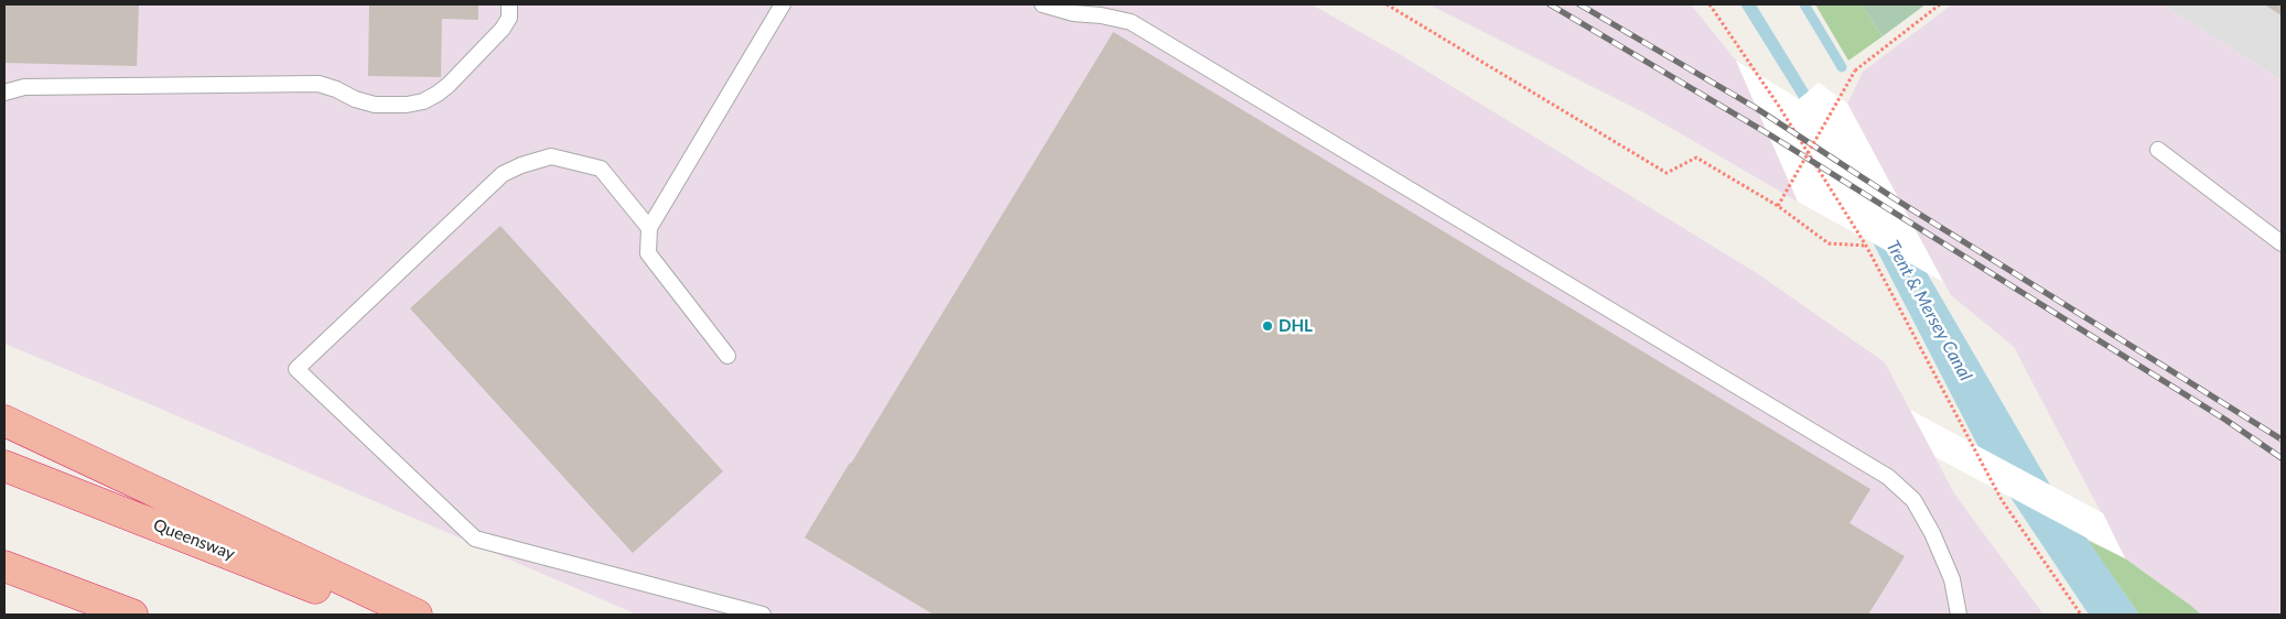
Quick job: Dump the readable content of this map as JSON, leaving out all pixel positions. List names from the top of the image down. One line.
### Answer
{"streets":{"highway":["Queensway"]},"water":["Trent & Mersey Canal"],"places":["DHL"]}
